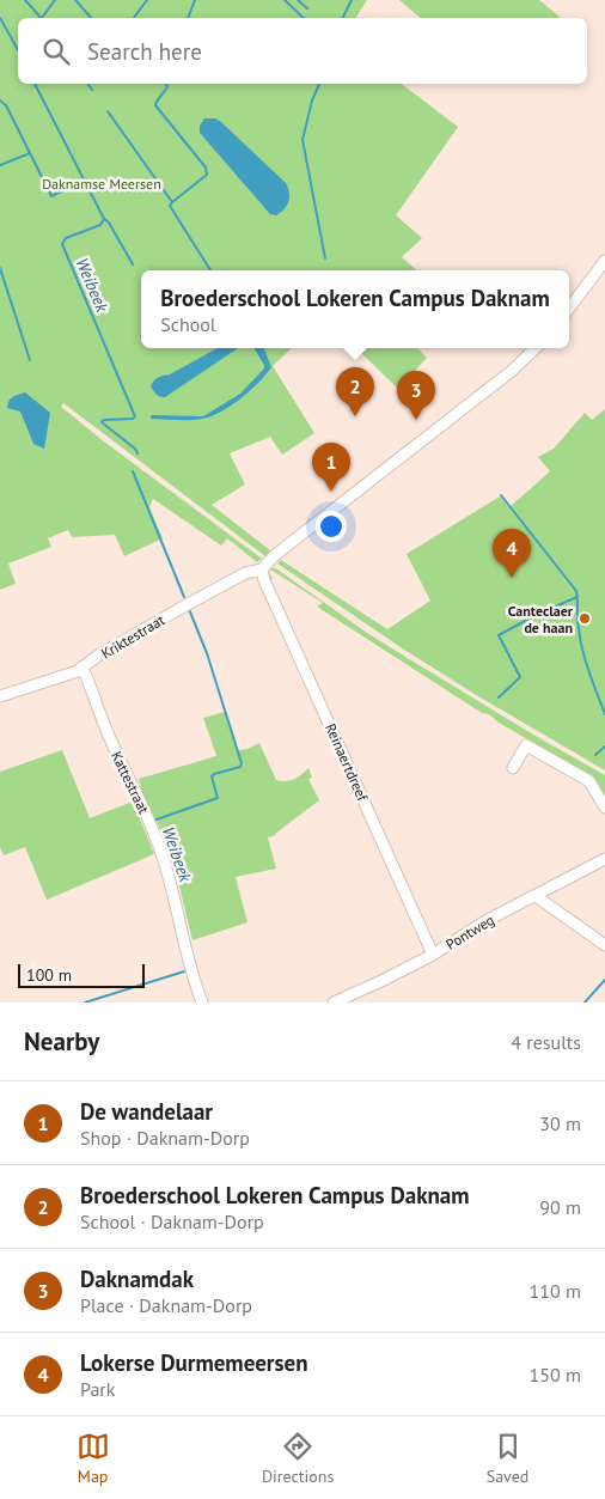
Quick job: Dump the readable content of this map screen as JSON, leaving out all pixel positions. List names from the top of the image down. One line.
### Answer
{"streets":{"street":["Kriktestraat","Reinaertdreef","Kattestraat","Pontweg"]},"crossings":[["Kriktestraat","Reinaertdreef"],["Kriktestraat","Kattestraat"],["Reinaertdreef","Pontweg"]],"water":["Weibeek"],"parks":["Daknamse Meersen"],"places":["Canteclaer de haan"],"scale_bar":"100 m","page":{"search":"Search here","popup":["Broederschool Lokeren Campus Daknam","School"],"pins":["2","3","1","4"],"scale":"100 m","heading":["Nearby","4 results"],"list":[{"mark":"1","name":"De wandelaar","note":"Shop · Daknam-Dorp","value":"30 m"},{"mark":"2","name":"Broederschool Lokeren Campus Daknam","note":"School · Daknam-Dorp","value":"90 m"},{"mark":"3","name":"Daknamdak","note":"Place · Daknam-Dorp","value":"110 m"},{"mark":"4","name":"Lokerse Durmemeersen","note":"Park","value":"150 m"}],"nav":["Map","Directions","Saved"]}}
